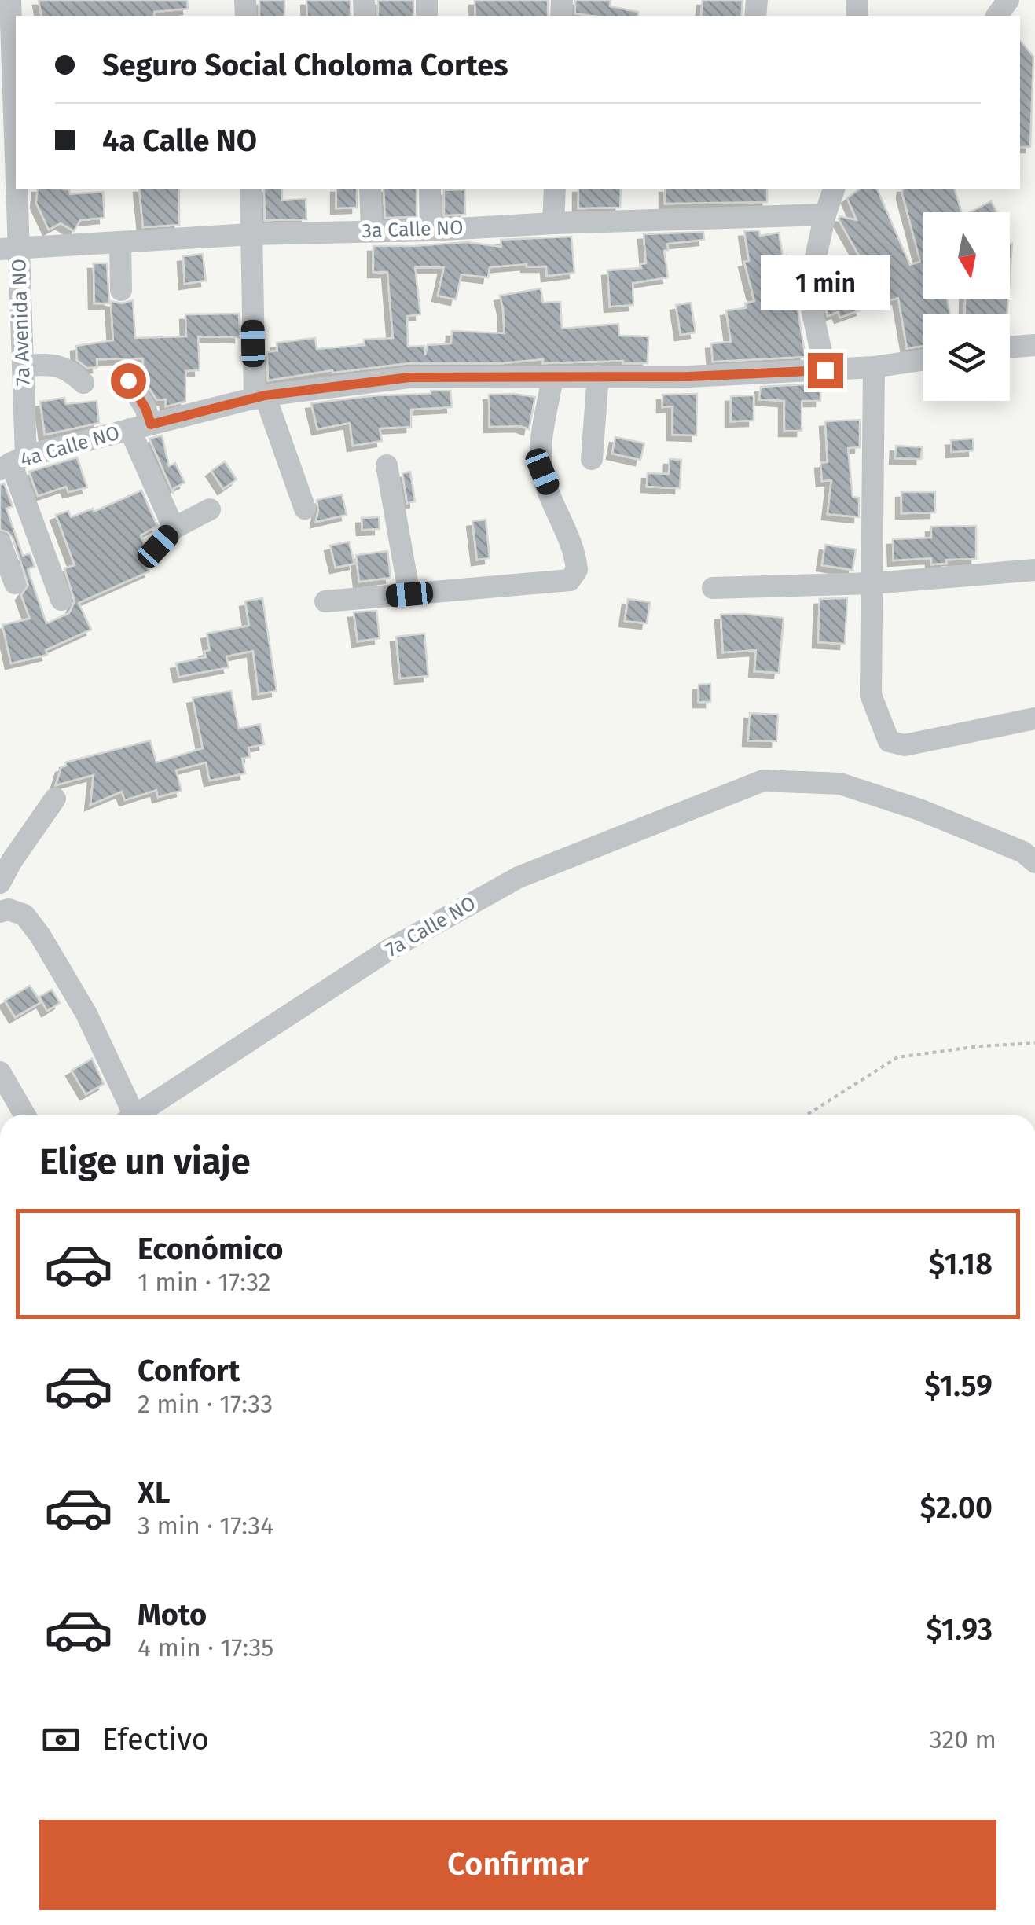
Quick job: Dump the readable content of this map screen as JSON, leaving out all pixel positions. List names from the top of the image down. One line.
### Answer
{"streets":{"street":["3a Calle NO","7a Avenida NO","4a Calle NO","7a Calle NO"]},"crossings":[["3a Calle NO","7a Avenida NO"],["7a Avenida NO","4a Calle NO"]],"north":"bottom","page":{"banner":["Seguro Social Choloma Cortes","4a Calle NO"],"bubble":"1 min","heading":"Elige un viaje","list":[{"name":"Económico","note":"1 min · 17:32","value":"$1.18"},{"name":"Confort","note":"2 min · 17:33","value":"$1.59"},{"name":"XL","note":"3 min · 17:34","value":"$2.00"},{"name":"Moto","note":"4 min · 17:35","value":"$1.93"}],"pay":["Efectivo","320 m"],"buttons":"Confirmar"}}
